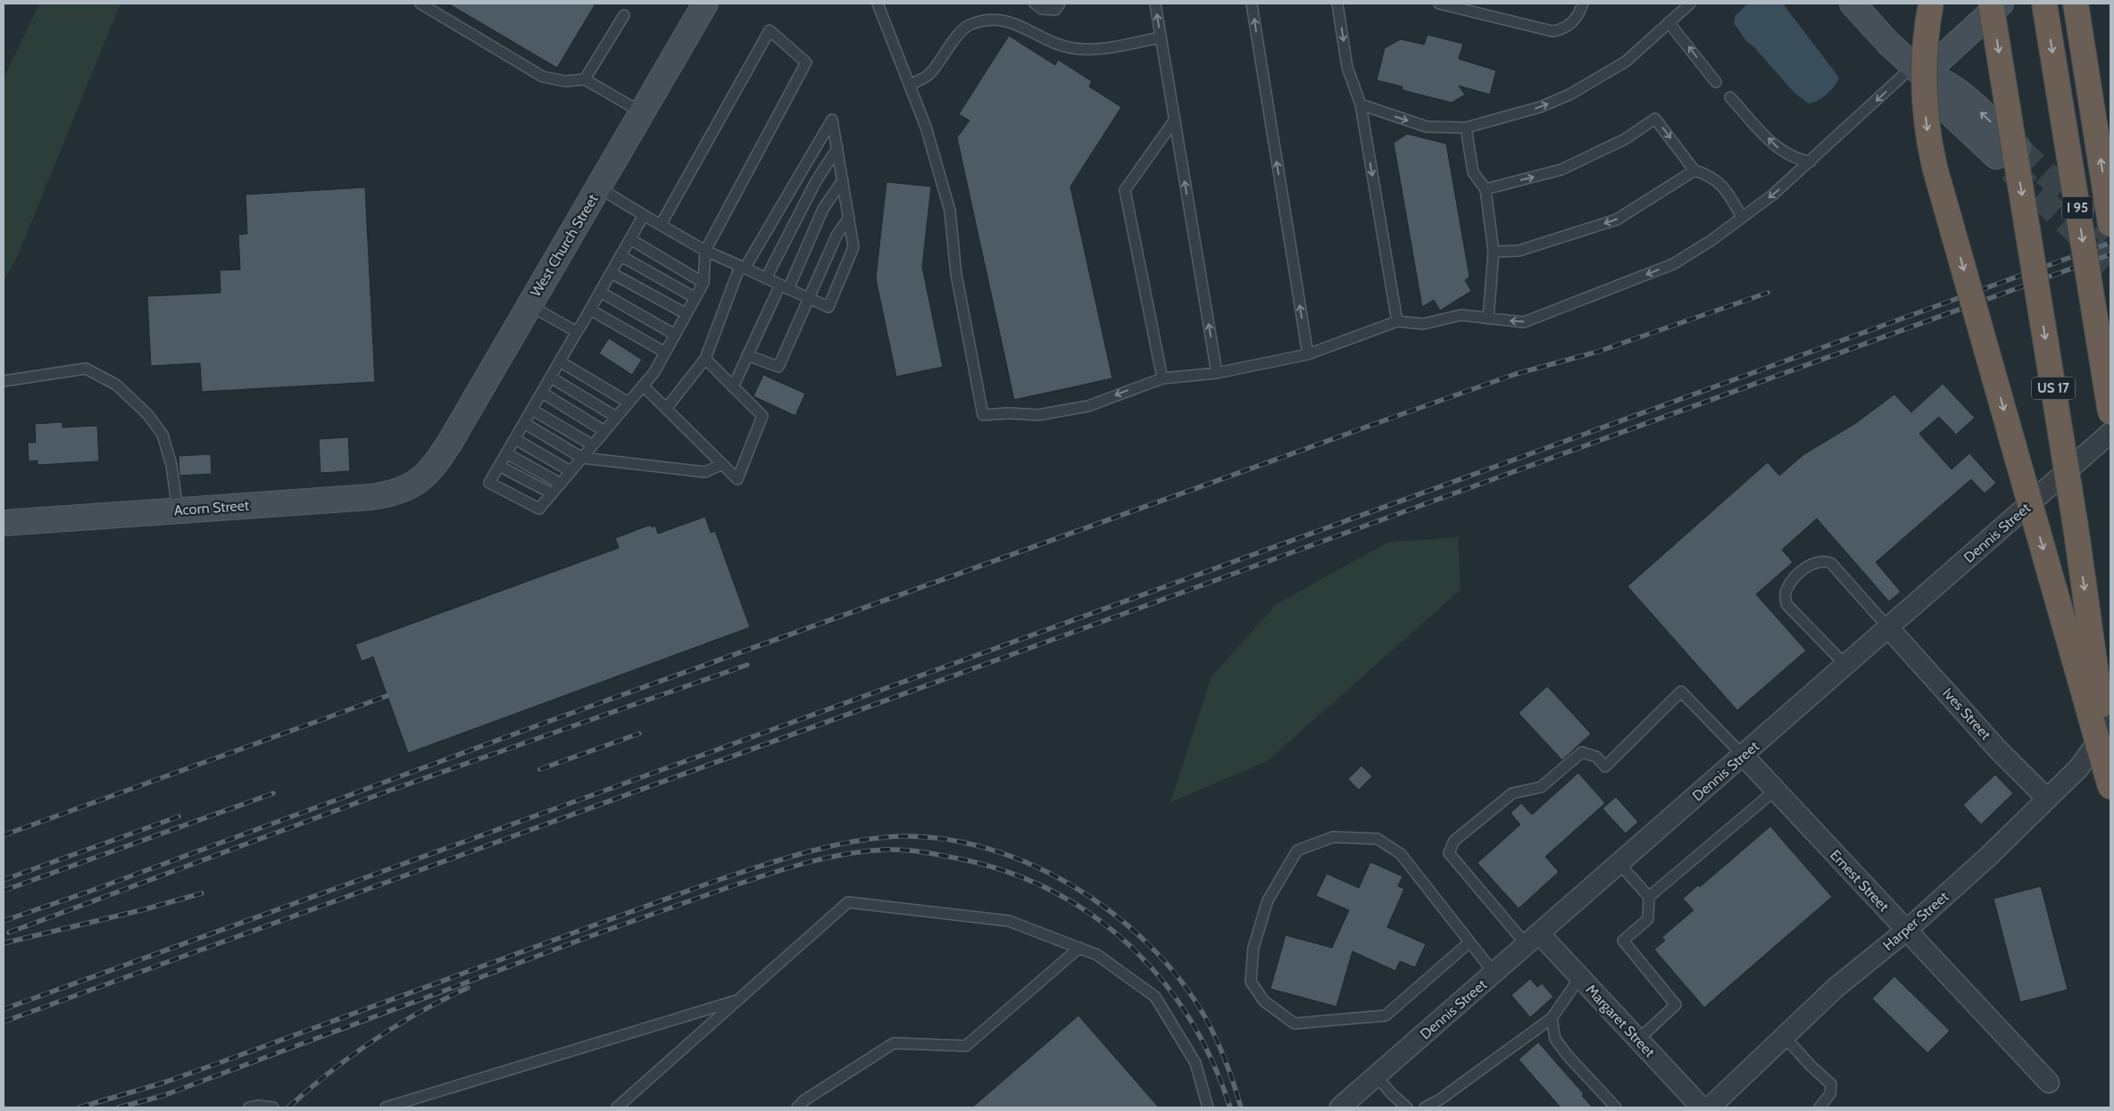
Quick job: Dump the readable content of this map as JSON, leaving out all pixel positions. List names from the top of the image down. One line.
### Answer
{"streets":{"highway":["I 95","US 17"],"street":["West Church Street","Acorn Street","Dennis Street","Ives Street","Ernest Street","Harper Street","Margaret Street"]},"crossings":[["West Church Street","Acorn Street"],["Dennis Street","Ives Street"],["Dennis Street","Ernest Street"],["Dennis Street","Margaret Street"],["Ives Street","Harper Street"],["Ernest Street","Harper Street"]]}
